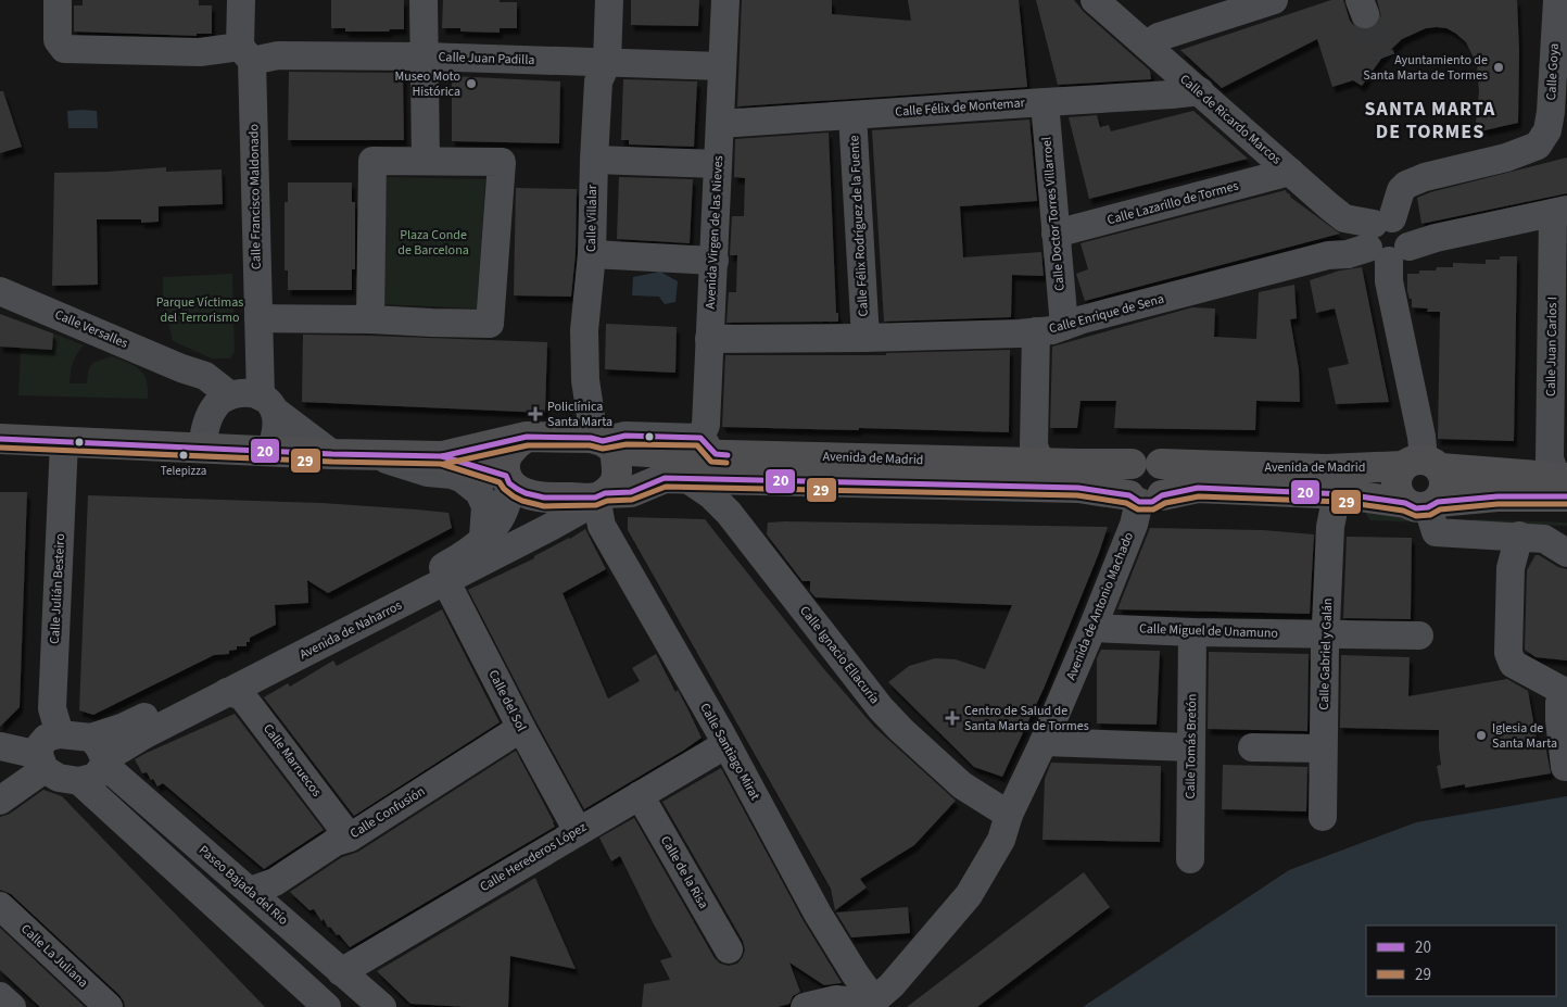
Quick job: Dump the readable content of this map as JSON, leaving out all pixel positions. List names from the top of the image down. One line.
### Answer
{"streets":{"highway":["Avenida de Madrid"],"street":["Calle Juan Padilla","Calle Goya","Calle Félix de Montemar","Calle de Ricardo Marcos","Calle Francisco Maldonado","Calle Lazarillo de Tormes","Calle Doctor Torres Villarroel","Calle Villalar","Calle Félix Rodríguez de la Fuente","Avenida Virgen de las Nieves","Calle Enrique de Sena","Calle Versalles","Calle Juan Carlos I","Calle Julián Besteiro","Avenida de Antonio Machado","Avenida de Naharros","Calle Miguel de Unamuno","Calle Gabriel y Galán","Calle Ignacio Ellacuría","Calle del Sol","Calle Tomás Bretón","Calle Santiago Mirat","Calle Marruecos","Calle Confusión","Calle Herederos López","Calle de la Risa","Paseo Bajada del Río","Calle La Juliana"]},"crossings":[["Calle Juan Padilla","Calle Francisco Maldonado"],["Calle Juan Padilla","Calle Villalar"],["Calle Juan Padilla","Avenida Virgen de las Nieves"],["Calle Goya","Calle de Ricardo Marcos"],["Calle Goya","Calle Enrique de Sena"],["Calle Félix de Montemar","Calle de Ricardo Marcos"],["Calle Félix de Montemar","Calle Doctor Torres Villarroel"],["Calle Félix de Montemar","Calle Félix Rodríguez de la Fuente"],["Calle Félix de Montemar","Avenida Virgen de las Nieves"],["Calle de Ricardo Marcos","Calle Lazarillo de Tormes"],["Calle de Ricardo Marcos","Calle Enrique de Sena"],["Calle Lazarillo de Tormes","Calle Doctor Torres Villarroel"],["Calle Doctor Torres Villarroel","Calle Enrique de Sena"],["Calle Villalar","Avenida de Madrid"],["Calle Félix Rodríguez de la Fuente","Calle Enrique de Sena"],["Avenida Virgen de las Nieves","Calle Enrique de Sena"],["Avenida Virgen de las Nieves","Avenida de Madrid"],["Avenida Virgen de las Nieves","Calle Ignacio Ellacuría"],["Calle Enrique de Sena","Calle Juan Carlos I"],["Calle Juan Carlos I","Avenida de Madrid"],["Avenida de Madrid","Avenida de Antonio Machado"],["Avenida de Madrid","Avenida de Naharros"],["Avenida de Madrid","Calle Gabriel y Galán"],["Avenida de Madrid","Calle Ignacio Ellacuría"],["Avenida de Madrid","Calle Santiago Mirat"],["Calle Julián Besteiro","Avenida de Naharros"],["Calle Julián Besteiro","Paseo Bajada del Río"],["Avenida de Antonio Machado","Calle Miguel de Unamuno"],["Avenida de Antonio Machado","Calle Ignacio Ellacuría"],["Avenida de Antonio Machado","Calle Santiago Mirat"],["Avenida de Naharros","Calle del Sol"],["Avenida de Naharros","Calle Santiago Mirat"],["Avenida de Naharros","Calle Marruecos"],["Avenida de Naharros","Paseo Bajada del Río"],["Calle Miguel de Unamuno","Calle Gabriel y Galán"],["Calle Miguel de Unamuno","Calle Tomás Bretón"],["Calle del Sol","Calle Confusión"],["Calle del Sol","Calle Herederos López"],["Calle Santiago Mirat","Calle Herederos López"],["Calle Marruecos","Calle Confusión"],["Calle Confusión","Paseo Bajada del Río"],["Calle Herederos López","Calle de la Risa"],["Calle Herederos López","Paseo Bajada del Río"]],"districts":["SANTA MARTA DE TORMES"],"parks":["Plaza Conde de Barcelona","Parque Víctimas del Terrorismo"],"places":{"other":["Ayuntamiento de Santa Marta de Tormes","Museo Moto Histórica","Telepizza","Iglesia de Santa Marta"],"health":["Policlínica Santa Marta","Centro de Salud de Santa Marta de Tormes"]},"lines":["transit line 20","transit line 29"],"legend":["20","29"]}
